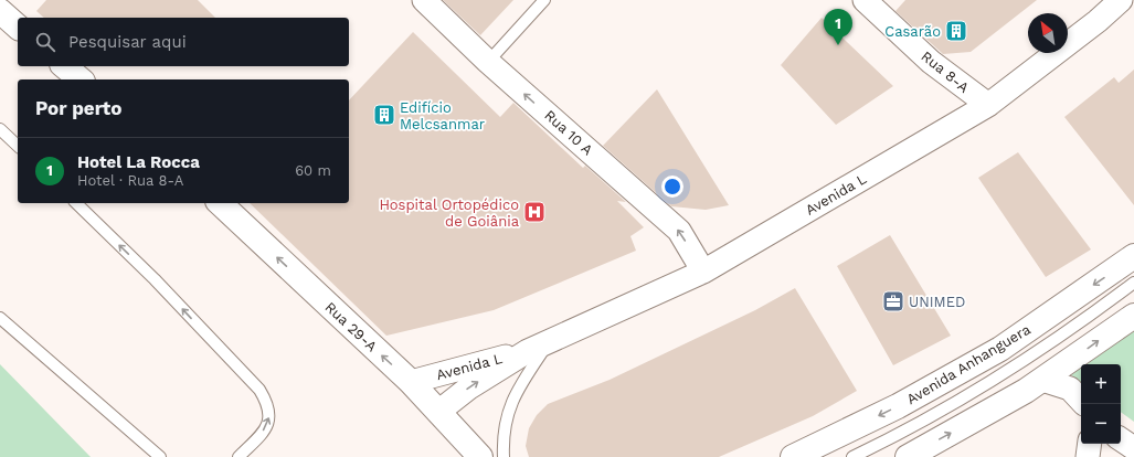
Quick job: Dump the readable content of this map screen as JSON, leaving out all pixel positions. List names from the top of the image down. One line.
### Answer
{"streets":{"main road":["Rua 29-A","Avenida Anhanguera"],"street":["Rua 8-A","Rua 10 A","Avenida L"]},"crossings":[["Rua 8-A","Avenida L"],["Rua 10 A","Avenida L"],["Avenida L","Rua 29-A"]],"one_way":["Rua 10 A","Rua 29-A"],"places":{"building":["Casarão","Edifício Melcsanmar"],"hospital":["Hospital Ortopédico de Goiânia"],"office":["UNIMED"]},"north":"top left","page":{"pins":"1","search":"Pesquisar aqui","heading":"Por perto","list":[{"mark":"1","name":"Hotel La Rocca","note":"Hotel · Rua 8-A","value":"60 m"}],"map_buttons":["+","−"]}}
